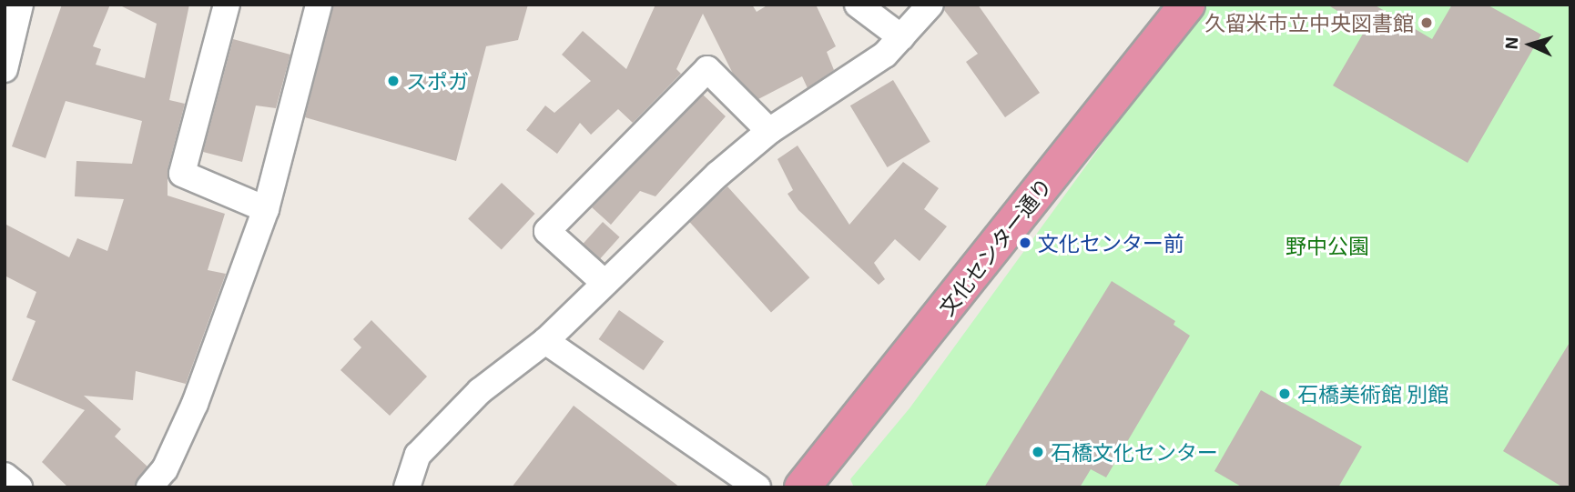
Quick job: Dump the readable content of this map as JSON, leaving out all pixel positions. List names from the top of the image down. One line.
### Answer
{"streets":{"highway":["文化センター通り"]},"parks":["野中公園"],"places":["久留米市立中央図書館","スポガ","文化センター前","石橋美術館 別館","石橋文化センター"],"north":"left"}
